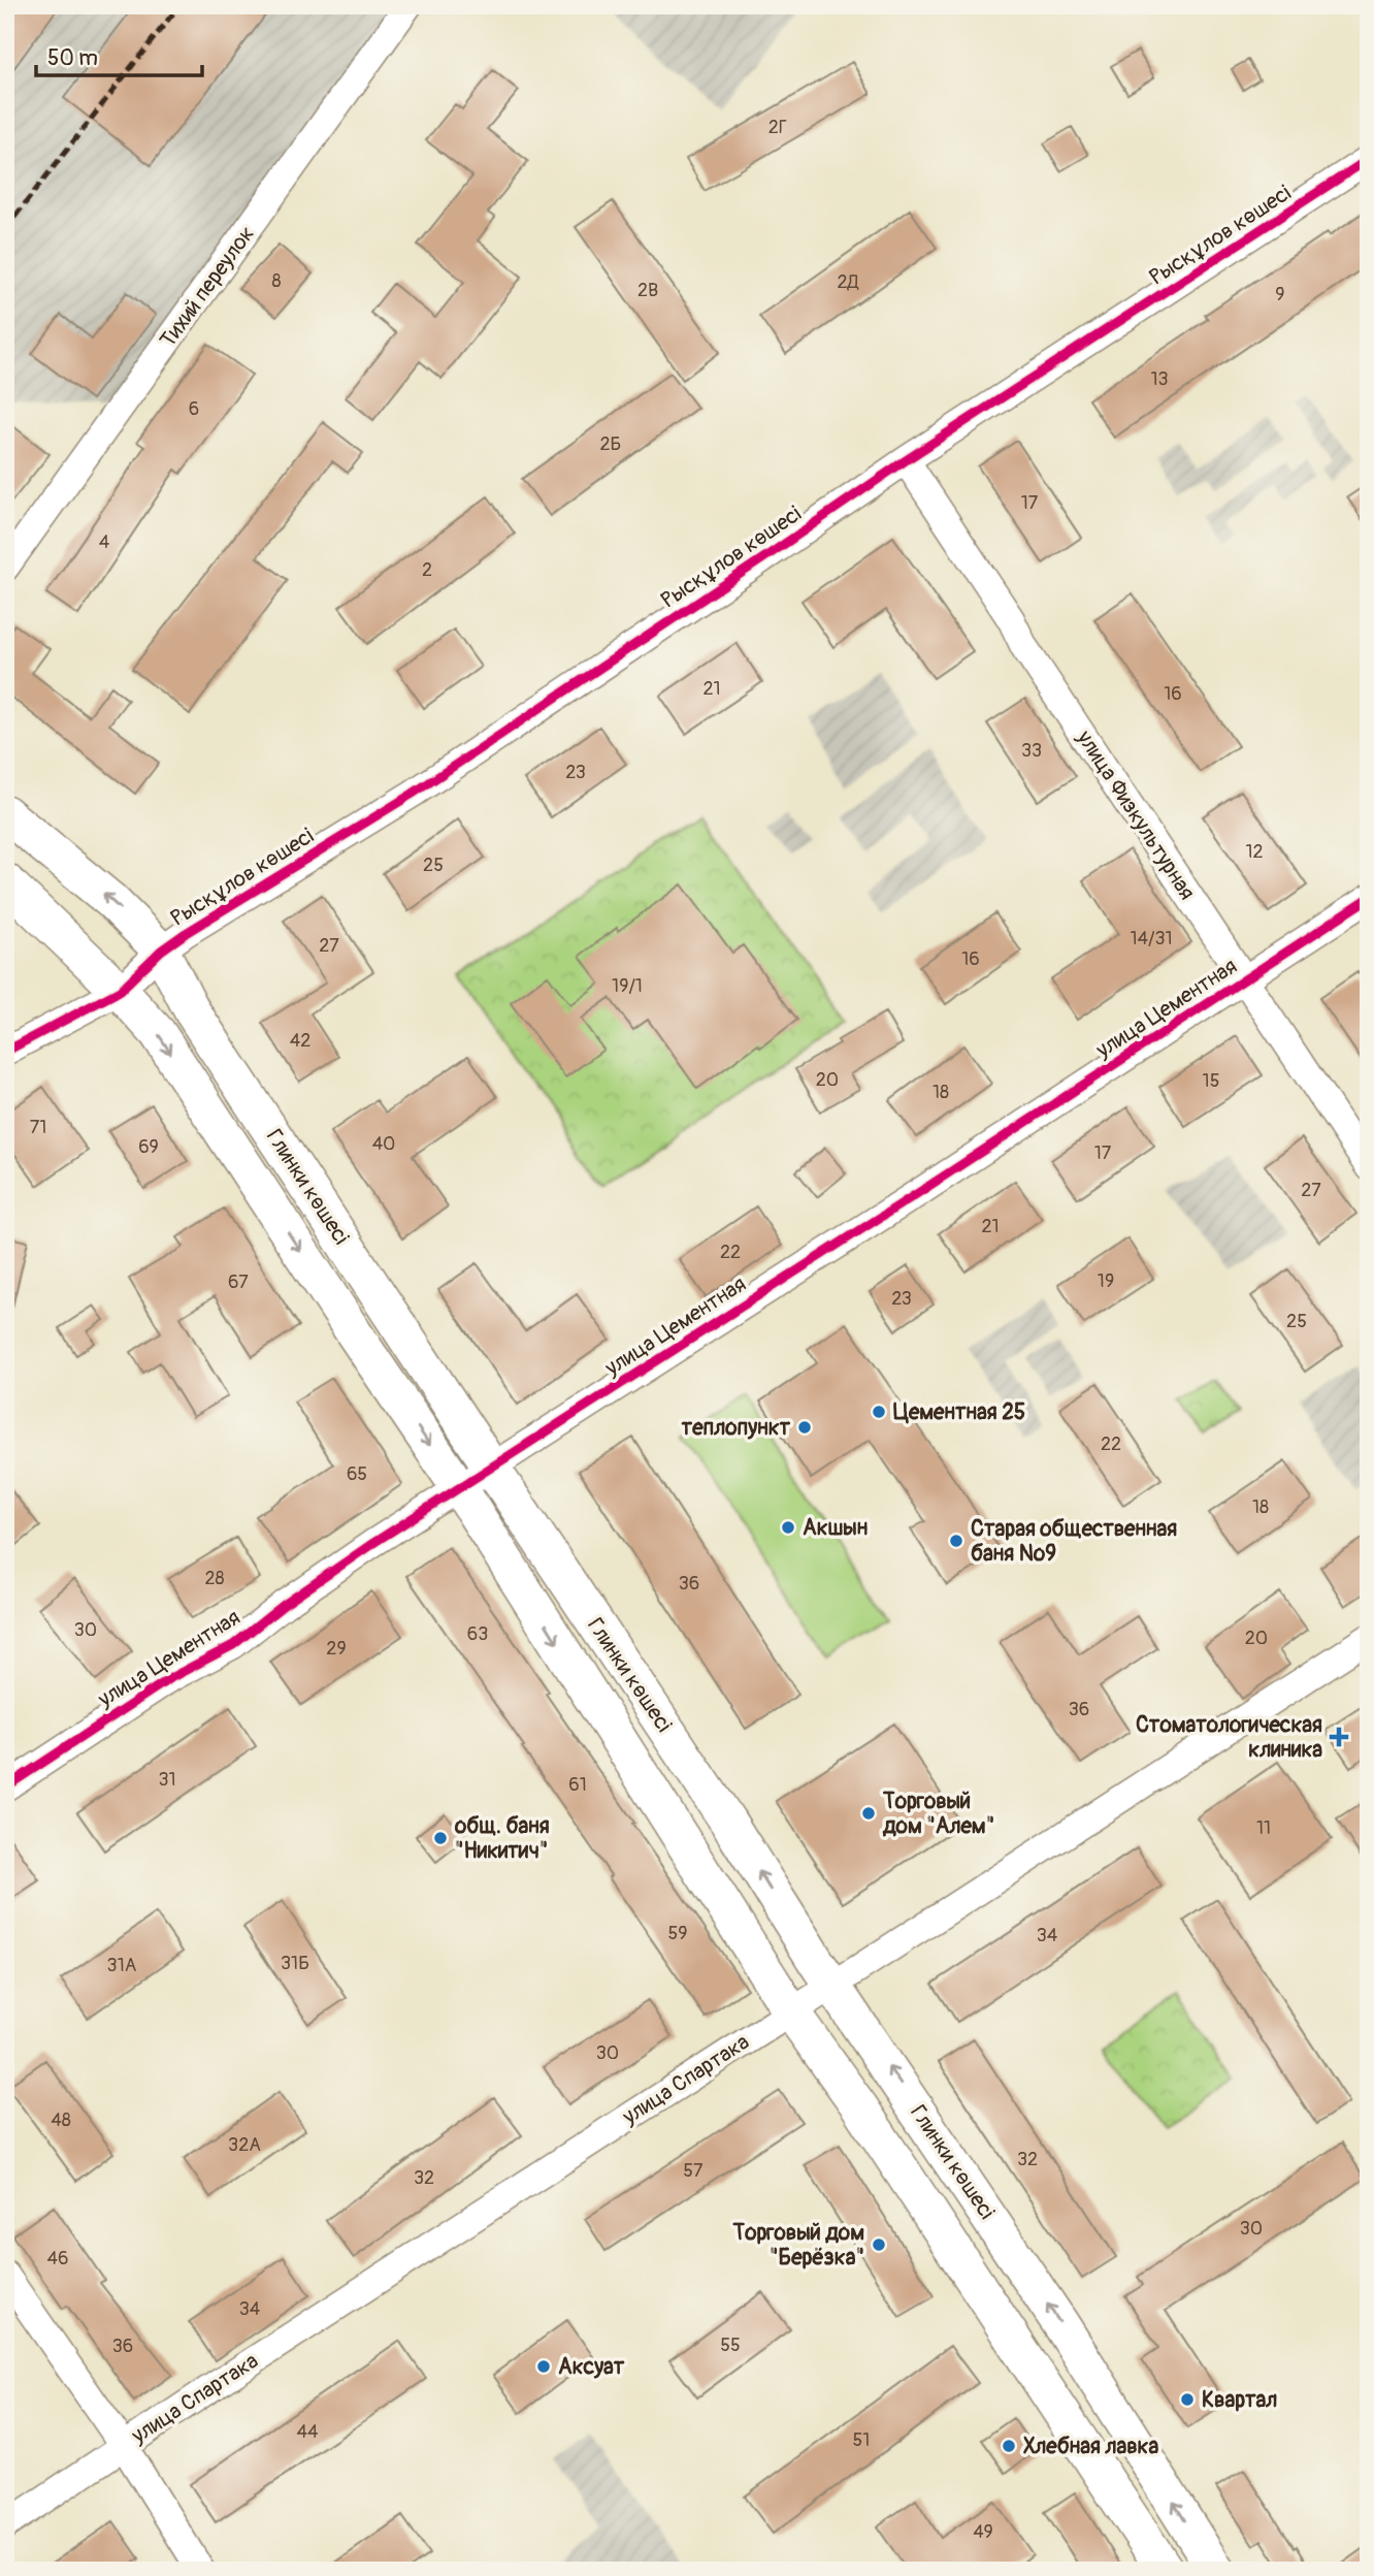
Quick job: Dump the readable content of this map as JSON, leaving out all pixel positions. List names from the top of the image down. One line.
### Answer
{"streets":{"main road":["Глинки көшесі"],"street":["Рысқұлов көшесі","Тихий переулок","улица Физкультурная","улица Цементная","улица Спартака"]},"crossings":[["Рысқұлов көшесі","улица Физкультурная"],["Рысқұлов көшесі","Глинки көшесі"],["улица Физкультурная","улица Цементная"],["улица Цементная","Глинки көшесі"],["Глинки көшесі","улица Спартака"]],"places":{"other":["Цементная 25","теплопункт","Акшын","Старая общественная баня №9","Торговый дом \"Алем\"","общ. баня \"Никитич\"","Торговый дом \"Берёзка\"","Аксуат","Квартал","Хлебная лавка"],"health":["Стоматологическая клиника"]},"house_numbers":["2Г","8","2Д","2В","9","13","6","2Б","17","4","2","21","16","33","23","12","25","14/31","27","16","19/1","42","20","15","18","71","40","69","17","27","21","22","19","67","23","25","22","65","18","28","36","30","63","20","29","36","31","61","11","59","34","31Б","31А","30","48","32А","32","57","32","30","46","34","55","36","44","51","49"],"scale_bar":"50 m"}
